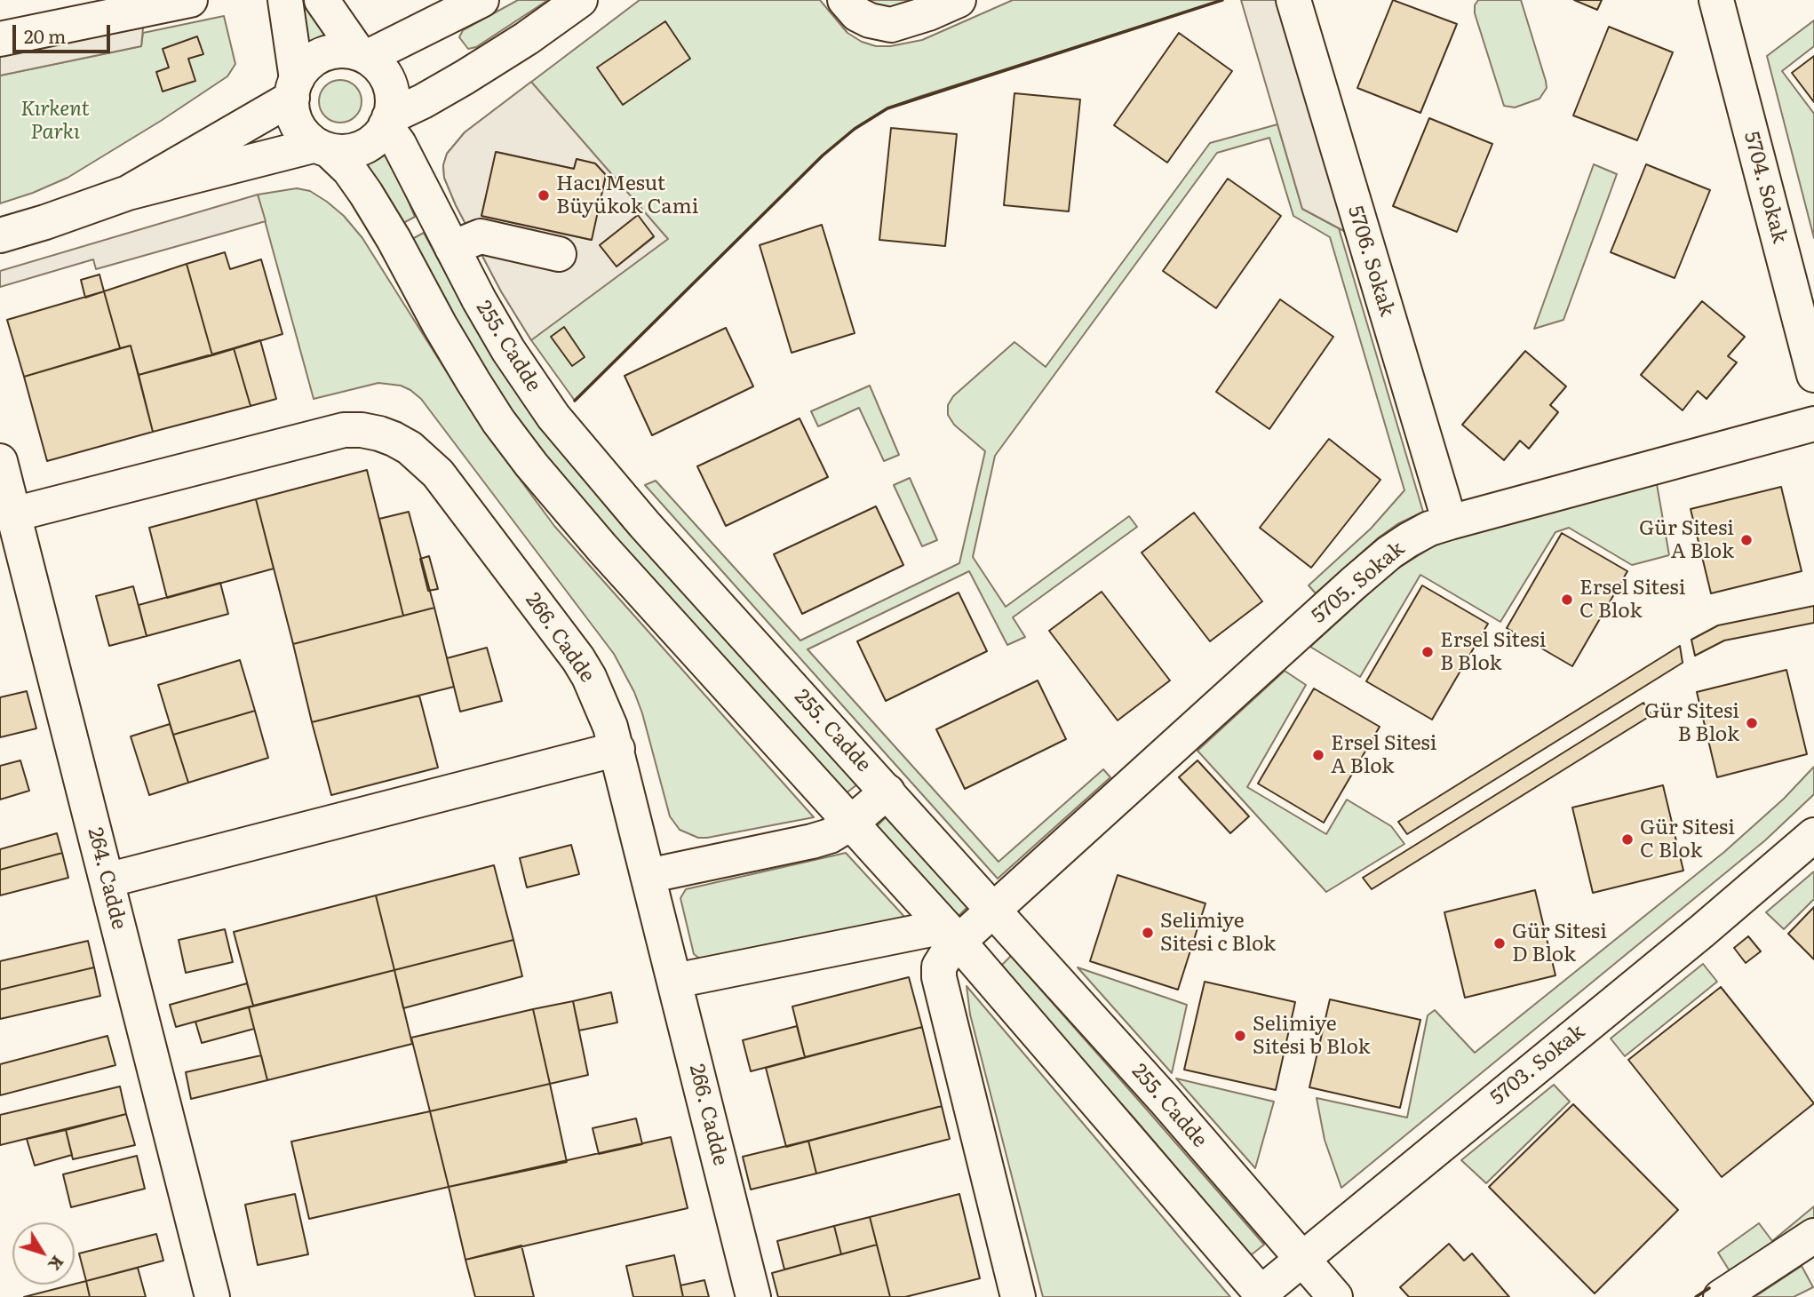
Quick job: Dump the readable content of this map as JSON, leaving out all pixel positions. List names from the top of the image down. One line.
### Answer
{"streets":{"street":["5704. Sokak","5706. Sokak","255. Cadde","5705. Sokak","266. Cadde","264. Cadde","5703. Sokak"]},"crossings":[["5706. Sokak","5705. Sokak"],["255. Cadde","5705. Sokak"],["255. Cadde","5703. Sokak"],["266. Cadde","264. Cadde"]],"parks":["Kırkent Parkı"],"places":["Hacı Mesut Büyükok Cami","Gür Sitesi A Blok","Ersel Sitesi C Blok","Ersel Sitesi B Blok","Gür Sitesi B Blok","Ersel Sitesi A Blok","Gür Sitesi C Blok","Selimiye Sitesi c Blok","Gür Sitesi D Blok","Selimiye Sitesi b Blok"],"scale_bar":"20 m","north":"bottom right"}
